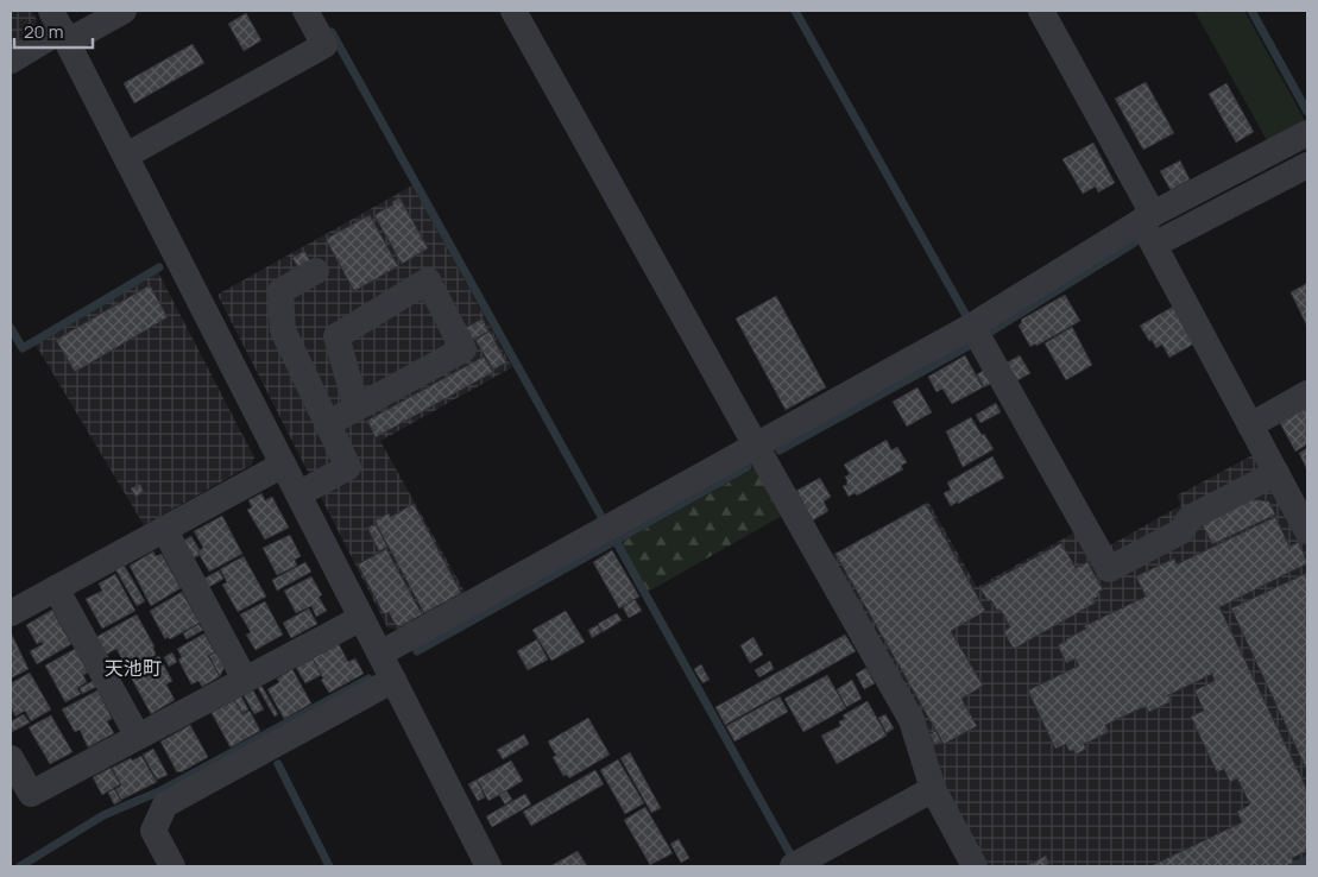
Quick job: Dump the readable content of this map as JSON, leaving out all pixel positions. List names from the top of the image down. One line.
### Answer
{"districts":["天池町"],"scale_bar":"20 m"}
